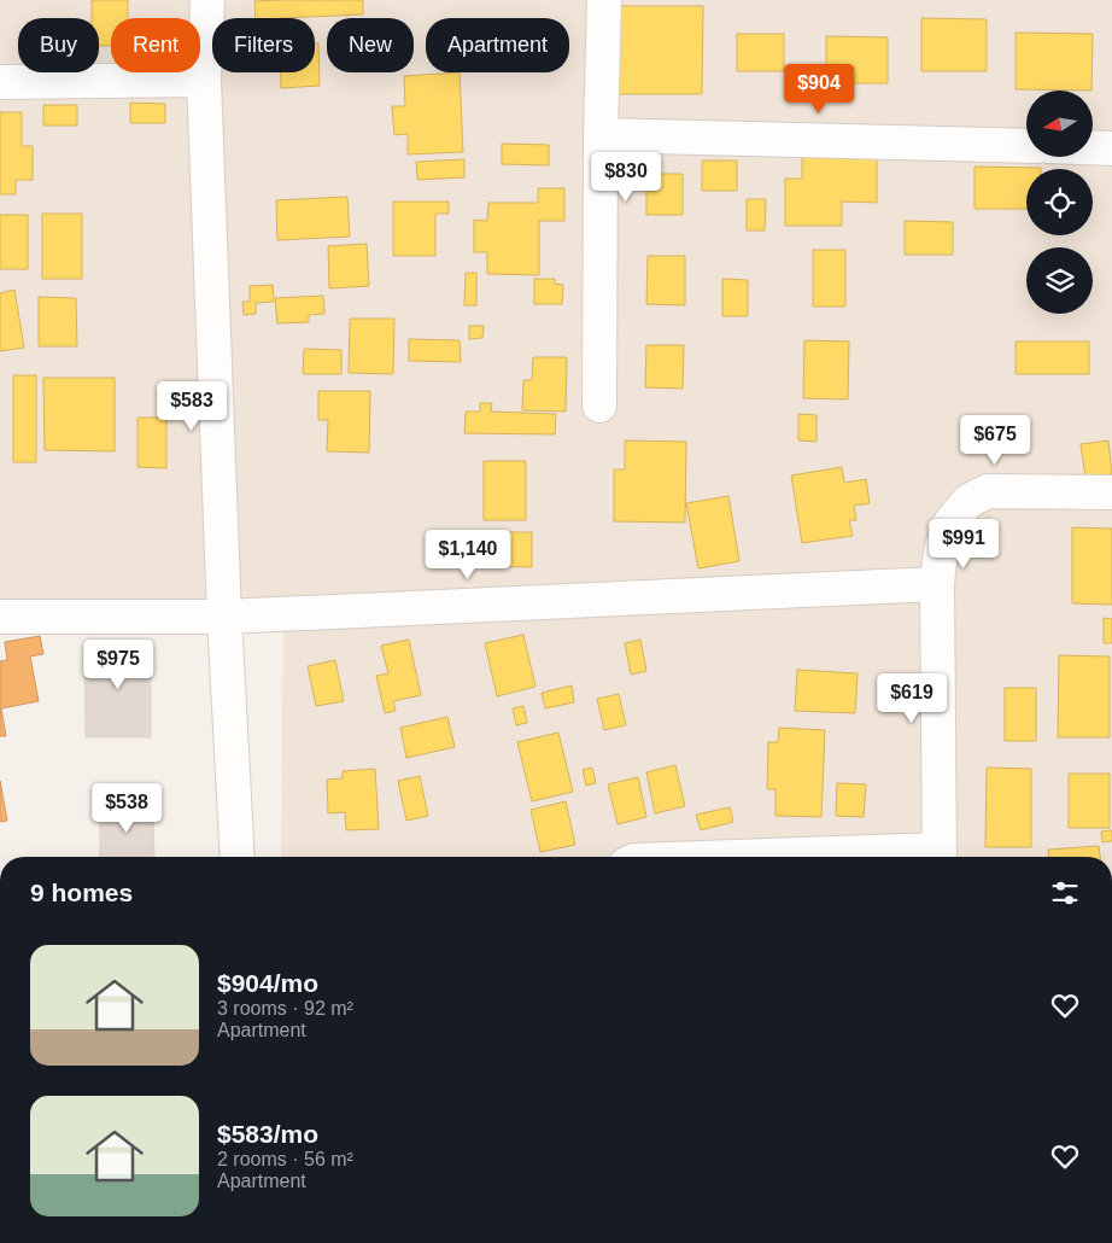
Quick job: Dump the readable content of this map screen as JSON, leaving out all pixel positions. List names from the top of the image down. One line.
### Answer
{"north":"left","page":{"chip":["Buy","Rent","Filters","New","Apartment"],"price":["$904","$830","$583","$675","$991","$1,140","$975","$619","$538"],"heading":"9 homes","list":[{"name":"$904/mo","note":"3 rooms · 92 m² · Apartment"},{"name":"$583/mo","note":"2 rooms · 56 m² · Apartment"}]}}
